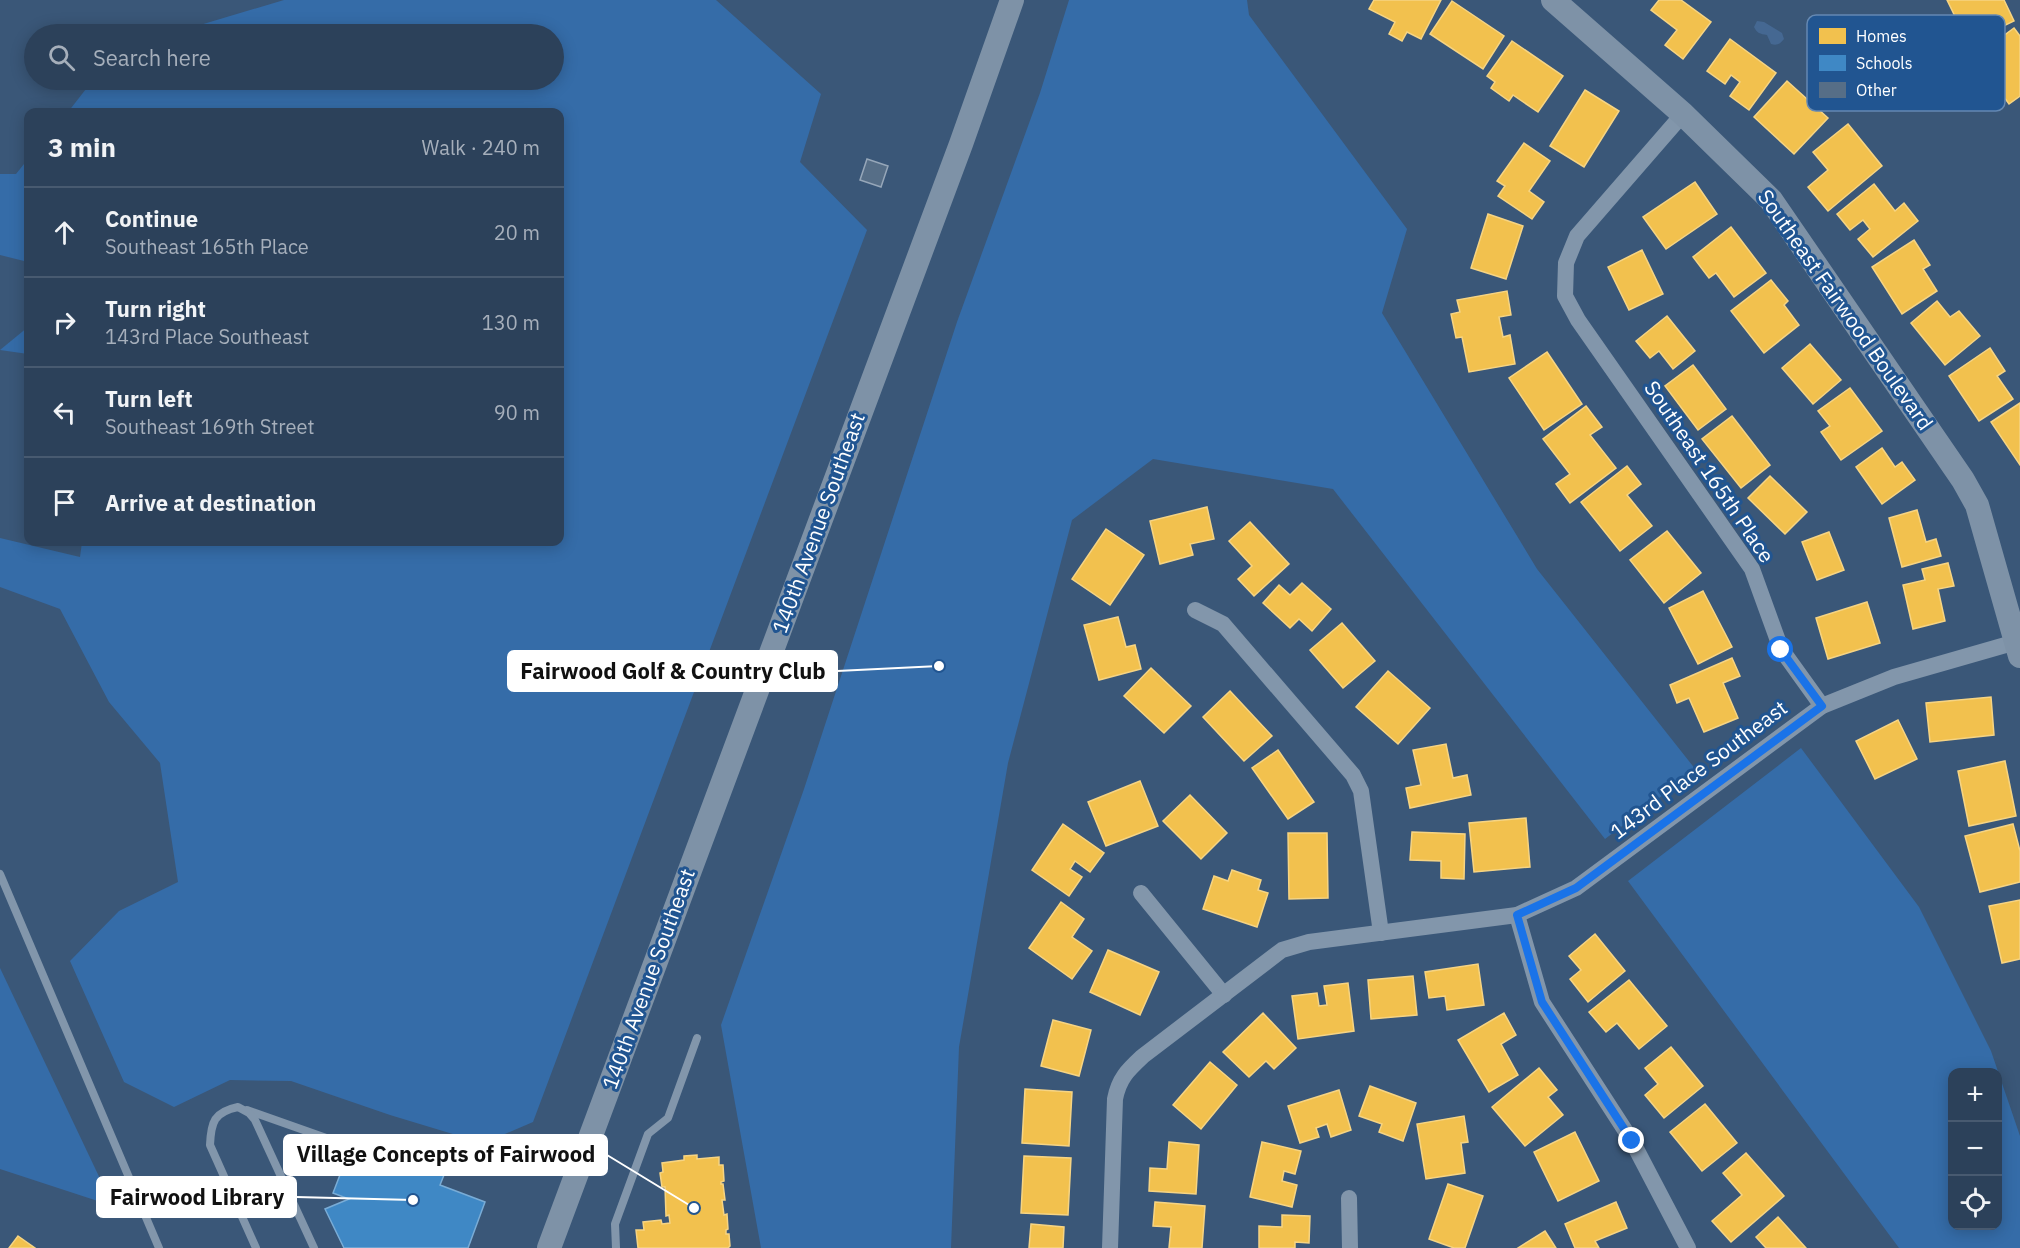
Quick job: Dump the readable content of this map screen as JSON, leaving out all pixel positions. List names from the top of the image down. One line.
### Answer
{"streets":{"main road":["Southeast Fairwood Boulevard","140th Avenue Southeast"],"street":["Southeast 165th Place","143rd Place Southeast"]},"crossings":[["Southeast Fairwood Boulevard","Southeast 165th Place"],["Southeast Fairwood Boulevard","143rd Place Southeast"],["Southeast 165th Place","143rd Place Southeast"]],"places":["Fairwood Golf & Country Club","Fairwood Library","Village Concepts of Fairwood"],"legend":["Homes","Schools","Other"],"page":{"search":"Search here","heading":["3 min","Walk · 240 m"],"list":[["Continue","Southeast 165th Place","20 m"],["Turn right","143rd Place Southeast","130 m"],["Turn left","Southeast 169th Street","90 m"],"Arrive at destination"],"map_buttons":["+","−"]}}
